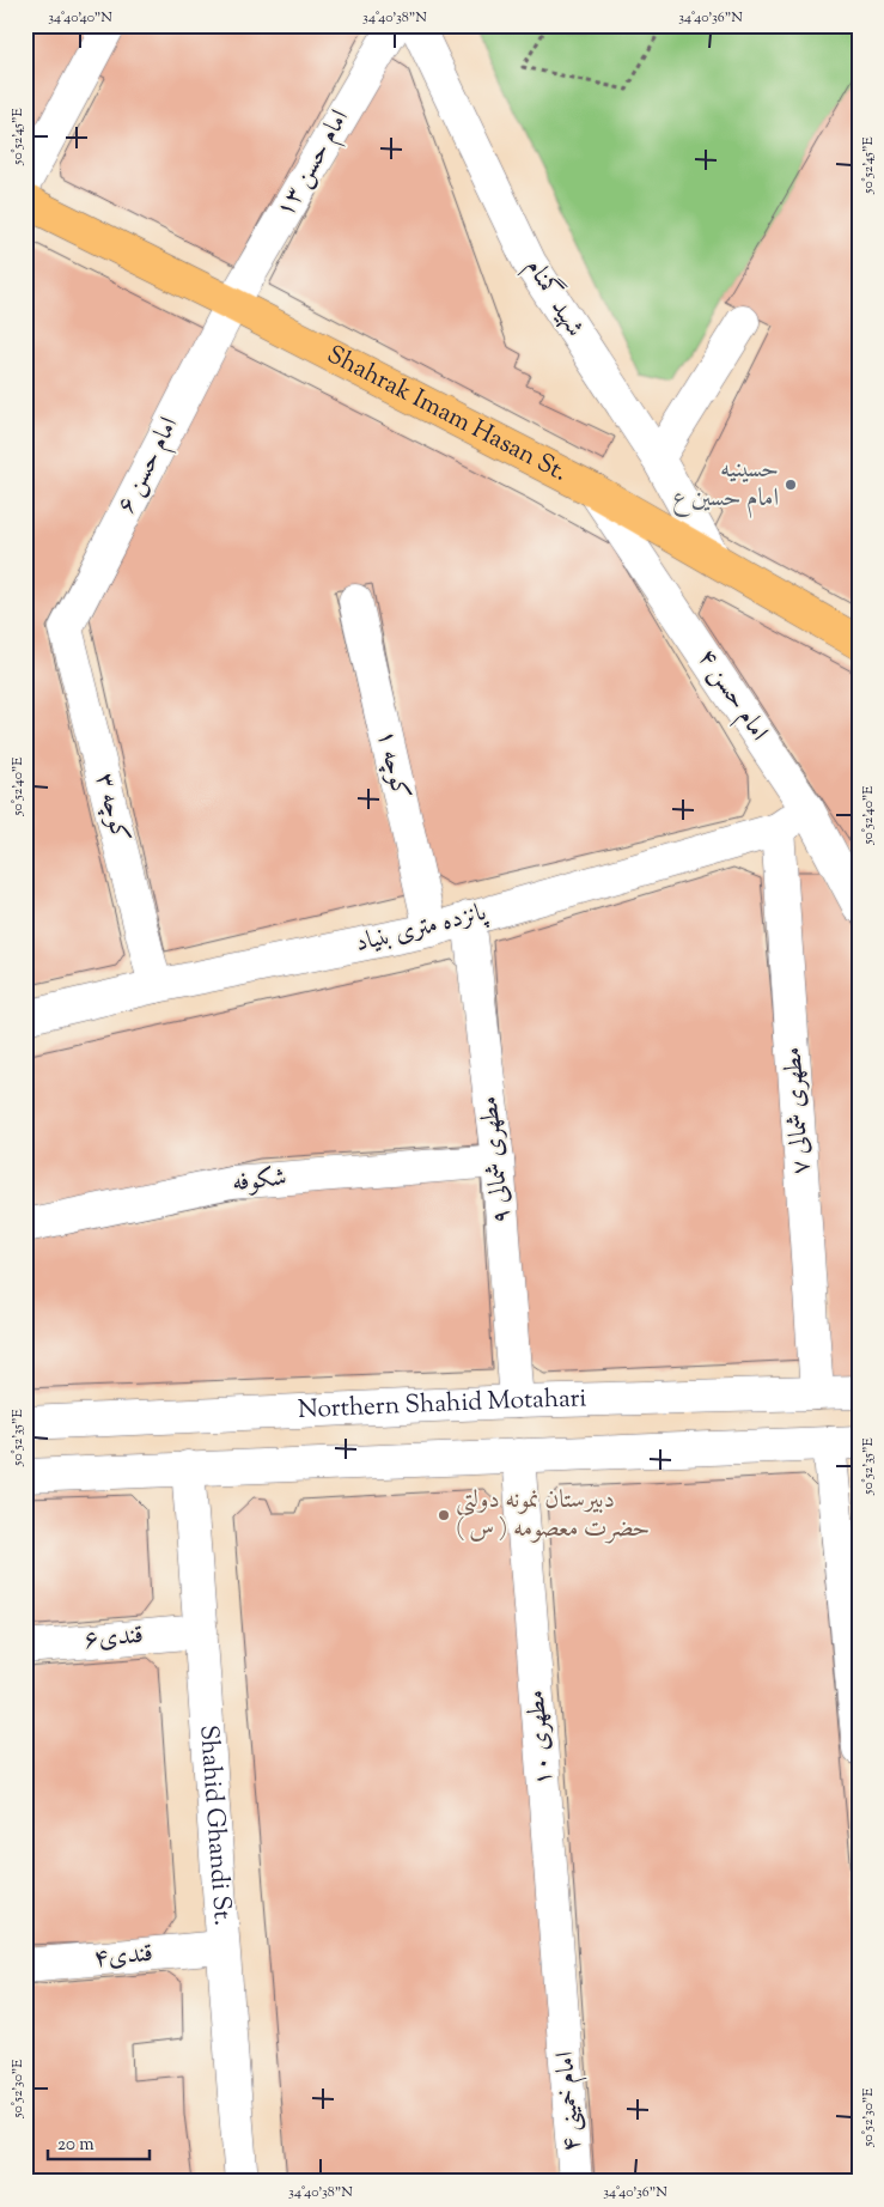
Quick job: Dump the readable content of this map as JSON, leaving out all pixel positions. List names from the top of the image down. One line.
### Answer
{"streets":{"main road":["Shahrak Imam Hasan St."],"street":["امام حسن ۱۳","شهید گمنام","امام حسن ۶","امام حسن ۴","کوچه ۱","کوچه ۳","پانزده متری بنیاد","مطهری شمالی ۷","مطهری شمالی ۹","شکوفه","Northern Shahid Motahari","قندی۶","مطهری ۱۰","Shahid Ghandi St.","قندی۴","امام خمینی ۴"]},"crossings":[["امام حسن ۱۳","Shahrak Imam Hasan St."],["امام حسن ۱۳","امام حسن ۶"],["شهید گمنام","Shahrak Imam Hasan St."],["Shahrak Imam Hasan St.","امام حسن ۶"],["Shahrak Imam Hasan St.","امام حسن ۴"],["امام حسن ۶","کوچه ۳"],["امام حسن ۴","پانزده متری بنیاد"],["کوچه ۱","پانزده متری بنیاد"],["کوچه ۳","پانزده متری بنیاد"],["پانزده متری بنیاد","مطهری شمالی ۷"],["پانزده متری بنیاد","مطهری شمالی ۹"],["مطهری شمالی ۷","Northern Shahid Motahari"],["مطهری شمالی ۹","شکوفه"],["مطهری شمالی ۹","Northern Shahid Motahari"],["قندی۶","Shahid Ghandi St."],["مطهری ۱۰","امام خمینی ۴"],["Shahid Ghandi St.","قندی۴"]],"places":["حسینیه امام حسین ع","دبیرستان نمونه دولتی حضرت معصومه ( س )"],"scale_bar":"20 m","coordinates":["34°40'40\"N","34°40'38\"N","34°40'36\"N","50°52'45\"E","50°52'40\"E","50°52'35\"E","50°52'30\"E"]}
